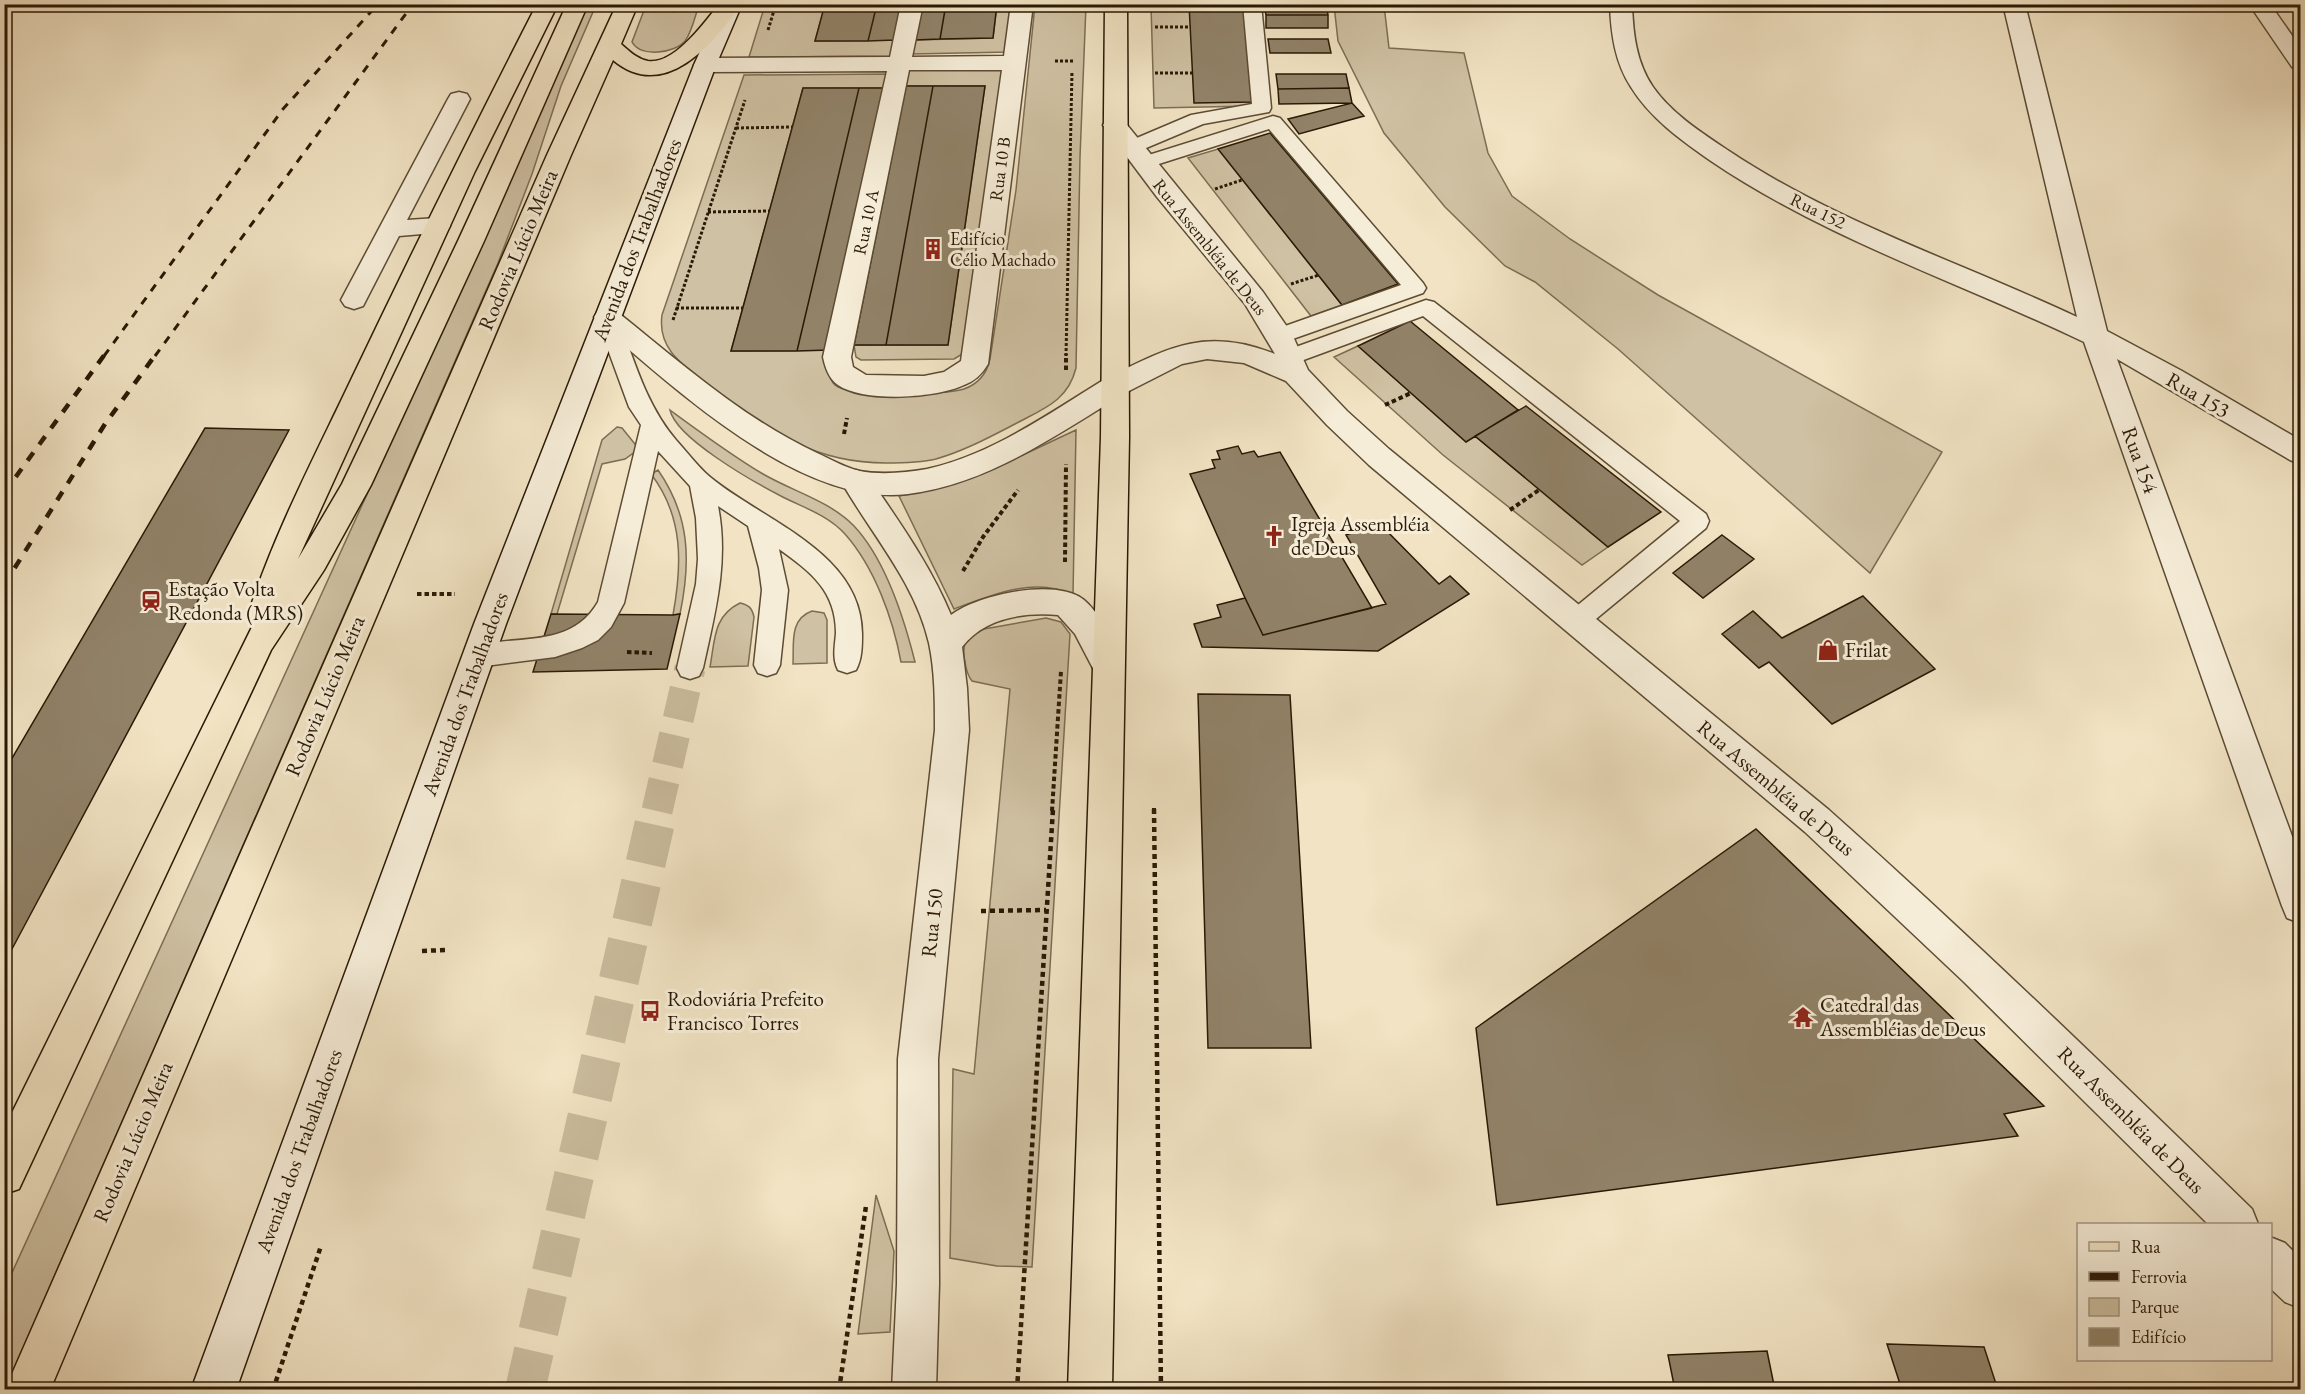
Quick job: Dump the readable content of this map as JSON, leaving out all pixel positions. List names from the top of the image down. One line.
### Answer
{"streets":{"main road":["Rodovia Lúcio Meira"],"street":["Rua 10 B","Rua 152","Rua 10 A","Avenida dos Trabalhadores","Rua Assembléia de Deus","Rua 153","Rua 154","Rua 150"]},"crossings":[["Rua 10 B","Rua 10 A"],["Rua 152","Rua 153"],["Rua 152","Rua 154"],["Avenida dos Trabalhadores","Rua Assembléia de Deus"],["Rua Assembléia de Deus","Rua 150"],["Rua 153","Rua 154"]],"places":{"building":["Edifício Célio Machado"],"church":["Igreja Assembléia de Deus"],"station":["Estação Volta Redonda (MRS)"],"shop":["Frilat"],"bus stop":["Rodoviária Prefeito Francisco Torres"],"temple":["Catedral das Assembléias de Deus"]},"legend":["Rua","Ferrovia","Parque","Edifício"]}
